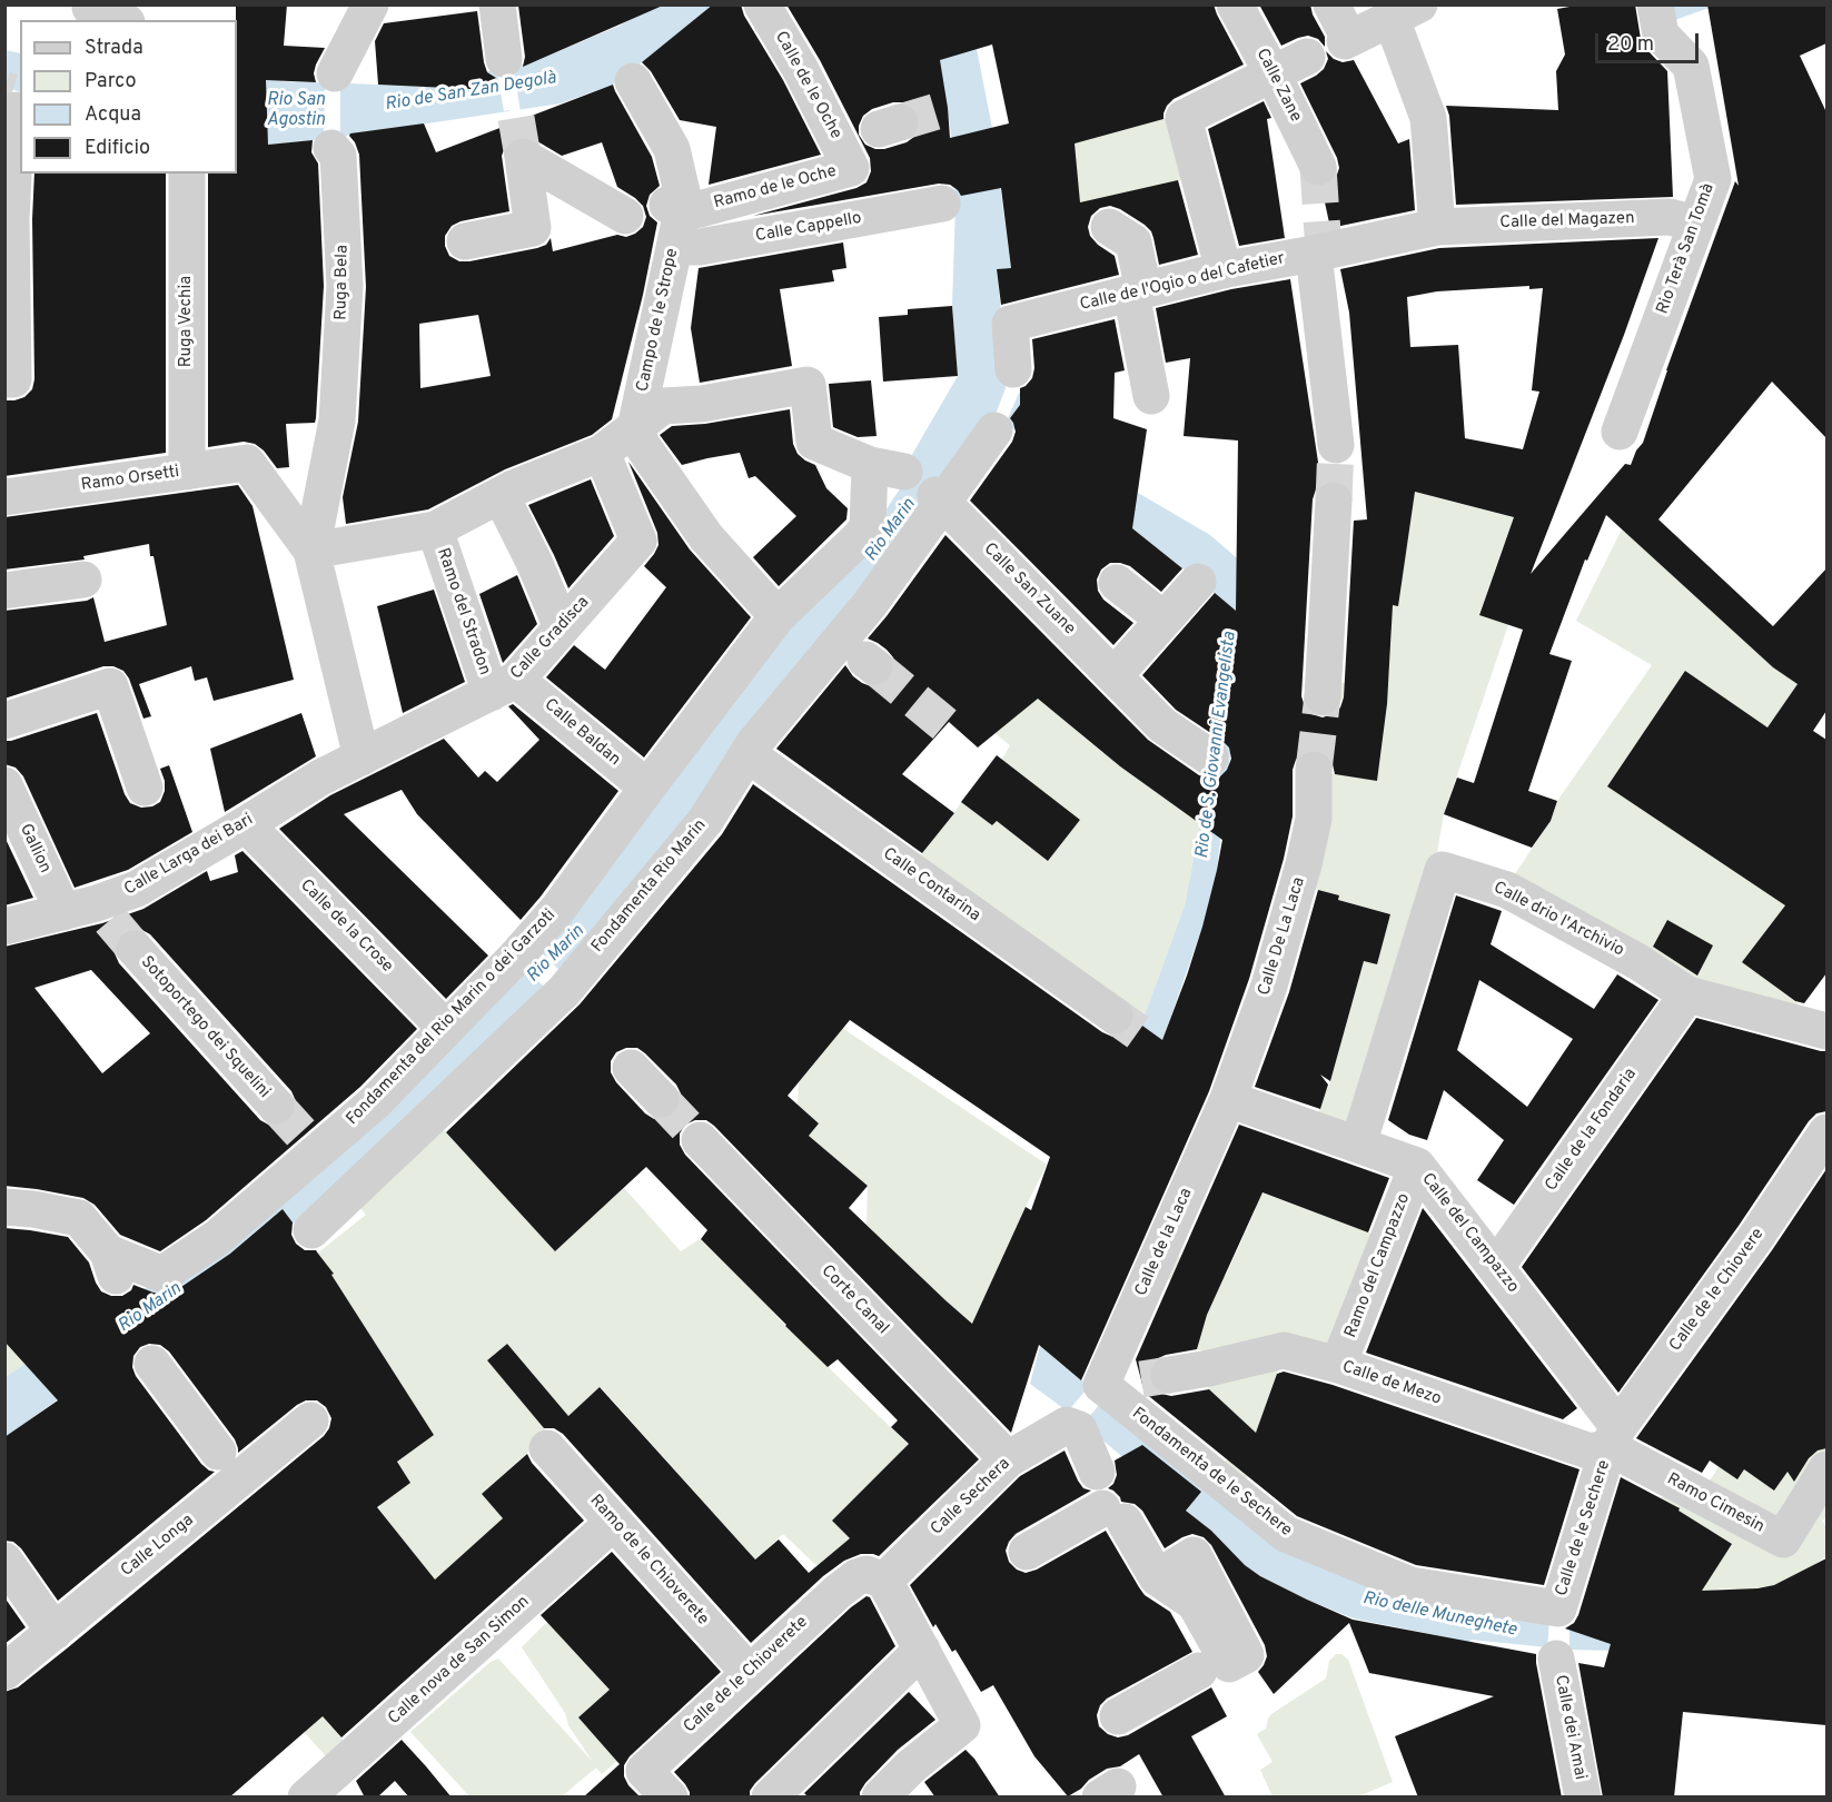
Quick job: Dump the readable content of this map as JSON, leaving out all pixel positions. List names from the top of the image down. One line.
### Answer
{"streets":{"street":["Calle de le Oche","Calle Zane","Ramo de le Oche","Calle del Magazen","Calle Cappello","Rio Terà San Tomà","Ruga Bela","Calle de l'Ogio o del Cafetier","Campo de le Strope","Ruga Vechia","Ramo Orsetti","Calle San Zuane","Ramo del Stradon","Calle Gradisca","Calle Baldan","Gallion","Calle Larga dei Bari","Calle Contarina","Fondamenta Rio Marin","Calle drio l'Archivio","Calle de la Crose","Calle De La Laca","Fondamenta del Rio Marin o dei Garzoti","Sotoportego dei Squelini","Calle de la Fondaria","Calle del Campazzo","Calle de la Laca","Ramo del Campazzo","Calle de le Chiovere","Corte Canal","Calle de Mezo","Fondamenta de le Sechere","Calle Sechera","Ramo Cimesin","Calle de le Sechere","Calle Longa","Ramo de le Chioverete","Calle nova de San Simon","Calle de le Chioverete","Calle dei Amai"]},"crossings":[["Calle de le Oche","Ramo de le Oche"],["Ramo de le Oche","Campo de le Strope"],["Calle del Magazen","Rio Terà San Tomà"],["Calle del Magazen","Calle de l'Ogio o del Cafetier"],["Calle Cappello","Campo de le Strope"],["Ruga Bela","Ramo Orsetti"],["Campo de le Strope","Calle Gradisca"],["Campo de le Strope","Fondamenta del Rio Marin o dei Garzoti"],["Ruga Vechia","Ramo Orsetti"],["Calle San Zuane","Fondamenta Rio Marin"],["Ramo del Stradon","Calle Gradisca"],["Ramo del Stradon","Calle Baldan"],["Calle Gradisca","Calle Baldan"],["Calle Gradisca","Calle Larga dei Bari"],["Calle Baldan","Fondamenta del Rio Marin o dei Garzoti"],["Gallion","Calle Larga dei Bari"],["Calle Larga dei Bari","Calle de la Crose"],["Calle Contarina","Fondamenta Rio Marin"],["Calle drio l'Archivio","Calle de la Fondaria"],["Calle drio l'Archivio","Calle del Campazzo"],["Calle de la Crose","Fondamenta del Rio Marin o dei Garzoti"],["Calle De La Laca","Calle del Campazzo"],["Calle De La Laca","Calle de la Laca"],["Calle de la Fondaria","Calle del Campazzo"],["Calle del Campazzo","Calle de la Laca"],["Calle del Campazzo","Ramo del Campazzo"],["Calle del Campazzo","Calle de le Chiovere"],["Calle del Campazzo","Calle de Mezo"],["Calle del Campazzo","Ramo Cimesin"],["Calle del Campazzo","Calle de le Sechere"],["Calle de la Laca","Calle de Mezo"],["Calle de la Laca","Fondamenta de le Sechere"],["Ramo del Campazzo","Calle de Mezo"],["Calle de le Chiovere","Calle de Mezo"],["Calle de le Chiovere","Ramo Cimesin"],["Calle de le Chiovere","Calle de le Sechere"],["Corte Canal","Calle Sechera"],["Calle de Mezo","Fondamenta de le Sechere"],["Calle de Mezo","Ramo Cimesin"],["Calle de Mezo","Calle de le Sechere"],["Fondamenta de le Sechere","Calle de le Sechere"],["Calle Sechera","Calle de le Chioverete"],["Ramo Cimesin","Calle de le Sechere"],["Ramo de le Chioverete","Calle nova de San Simon"],["Ramo de le Chioverete","Calle de le Chioverete"]],"water":["Rio de San Zan Degolà","Rio San Agostin","Rio Marin","Rio de S. Giovanni Evangelista","Rio delle Muneghete"],"legend":["Strada","Parco","Acqua","Edificio"],"scale_bar":"20 m"}
